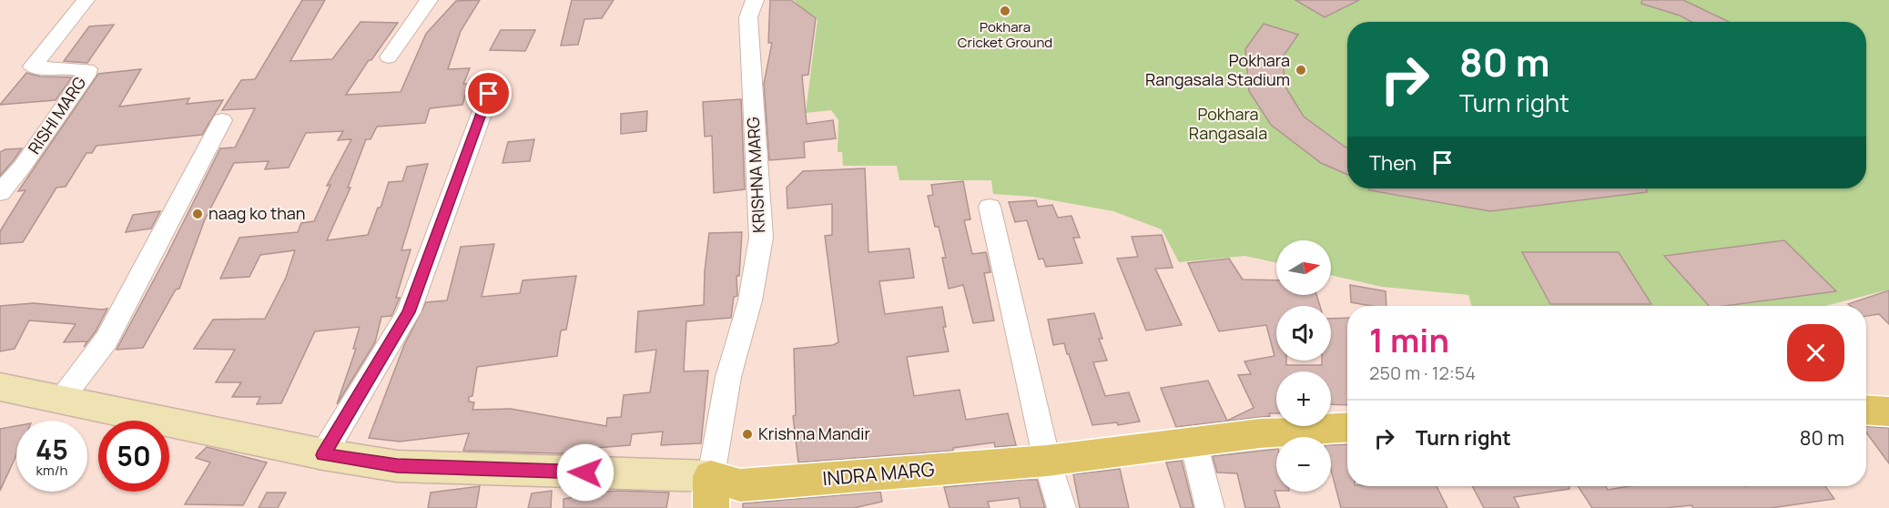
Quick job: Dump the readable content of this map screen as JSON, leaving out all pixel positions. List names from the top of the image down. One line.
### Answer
{"streets":{"main road":["INDRA MARG"],"street":["RISHI MARG","KRISHNA MARG"]},"crossings":[["KRISHNA MARG","INDRA MARG"]],"parks":["Pokhara Rangasala"],"places":["Pokhara Cricket Ground","Pokhara Rangasala Stadium","naag ko than","Krishna Mandir"],"north":"right","page":{"turn":["80 m","Turn right"],"then":"Then","map_buttons":["+","−"],"heading":["1 min","250 m · 12:54"],"list":[{"name":"Turn right","value":"80 m"}],"speed":"45 km/h","limit":"50"}}
